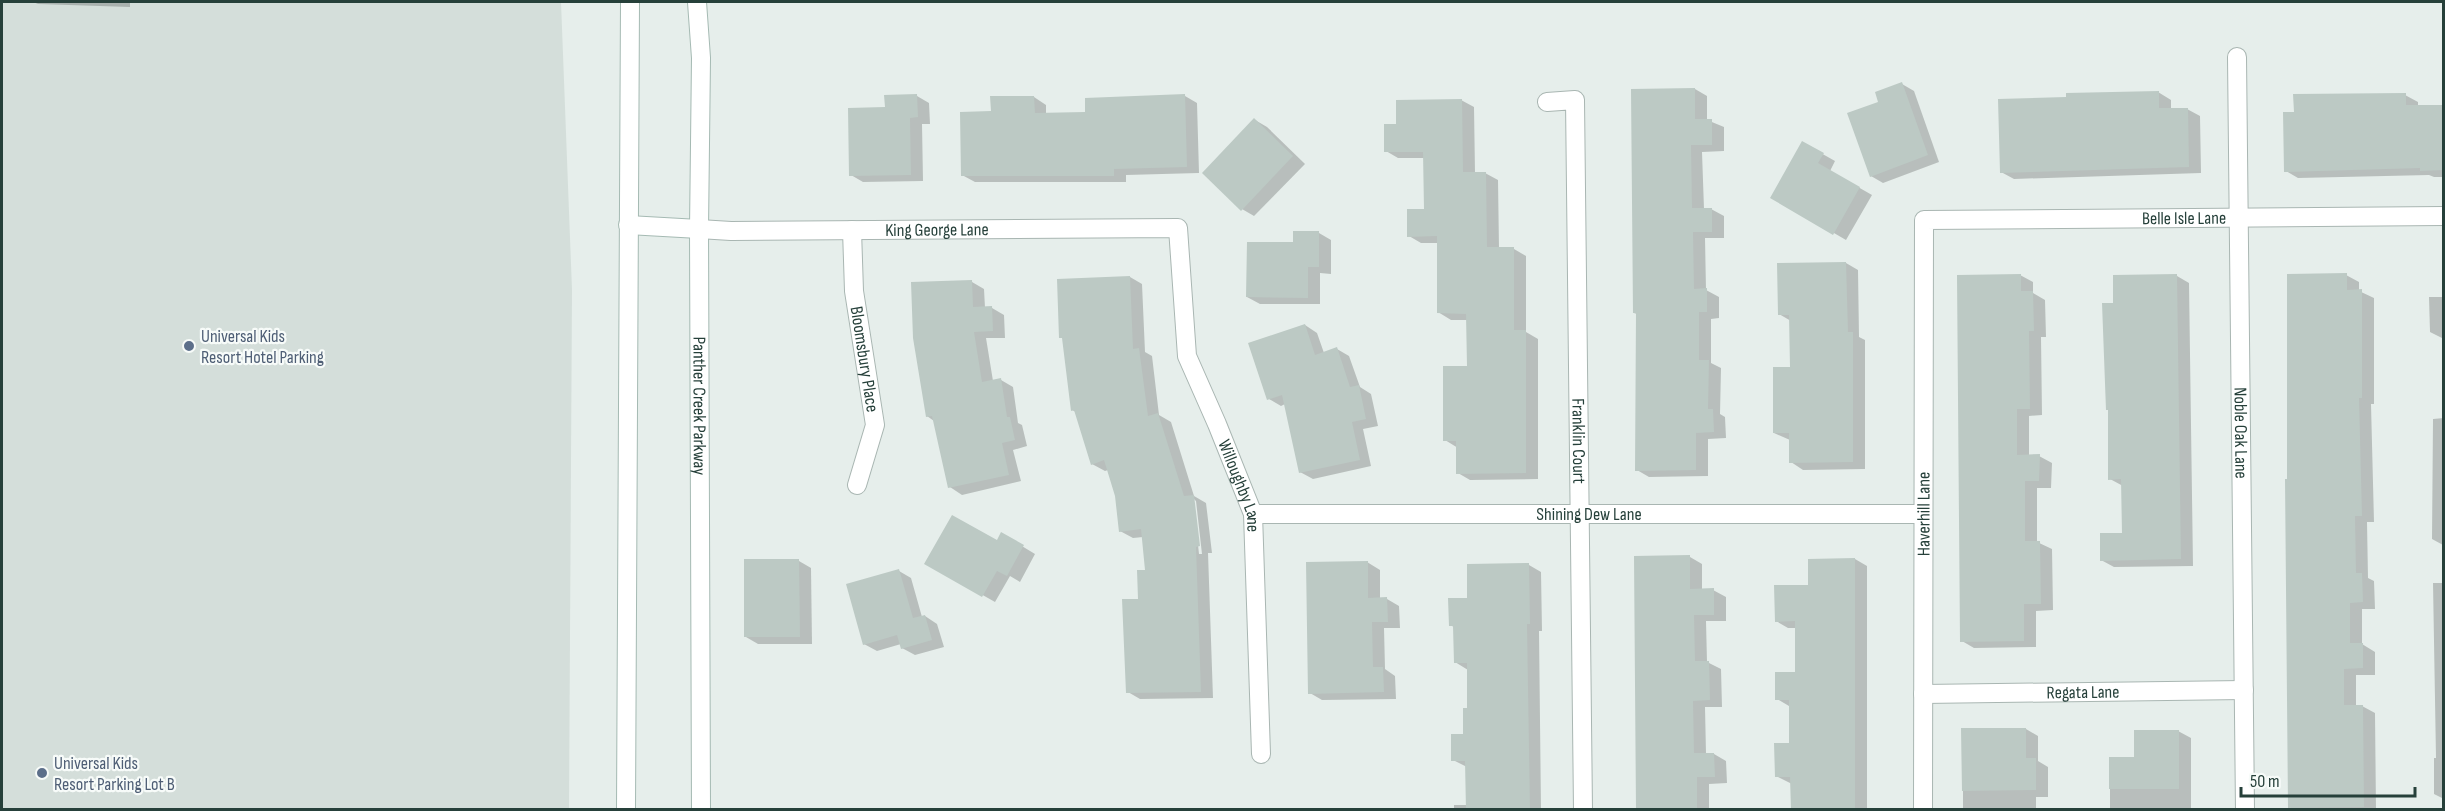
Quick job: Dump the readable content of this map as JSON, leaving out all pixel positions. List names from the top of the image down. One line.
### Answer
{"streets":{"street":["Belle Isle Lane","King George Lane","Bloomsbury Place","Panther Creek Parkway","Noble Oak Lane","Franklin Court","Willoughby Lane","Shining Dew Lane","Haverhill Lane","Regata Lane"]},"crossings":[["Belle Isle Lane","Noble Oak Lane"],["Belle Isle Lane","Haverhill Lane"],["King George Lane","Bloomsbury Place"],["King George Lane","Panther Creek Parkway"],["King George Lane","Willoughby Lane"],["Noble Oak Lane","Regata Lane"],["Franklin Court","Shining Dew Lane"],["Willoughby Lane","Shining Dew Lane"],["Shining Dew Lane","Haverhill Lane"],["Haverhill Lane","Regata Lane"]],"places":["Universal Kids Resort Hotel Parking","Universal Kids Resort Parking Lot B"],"scale_bar":"50 m"}
